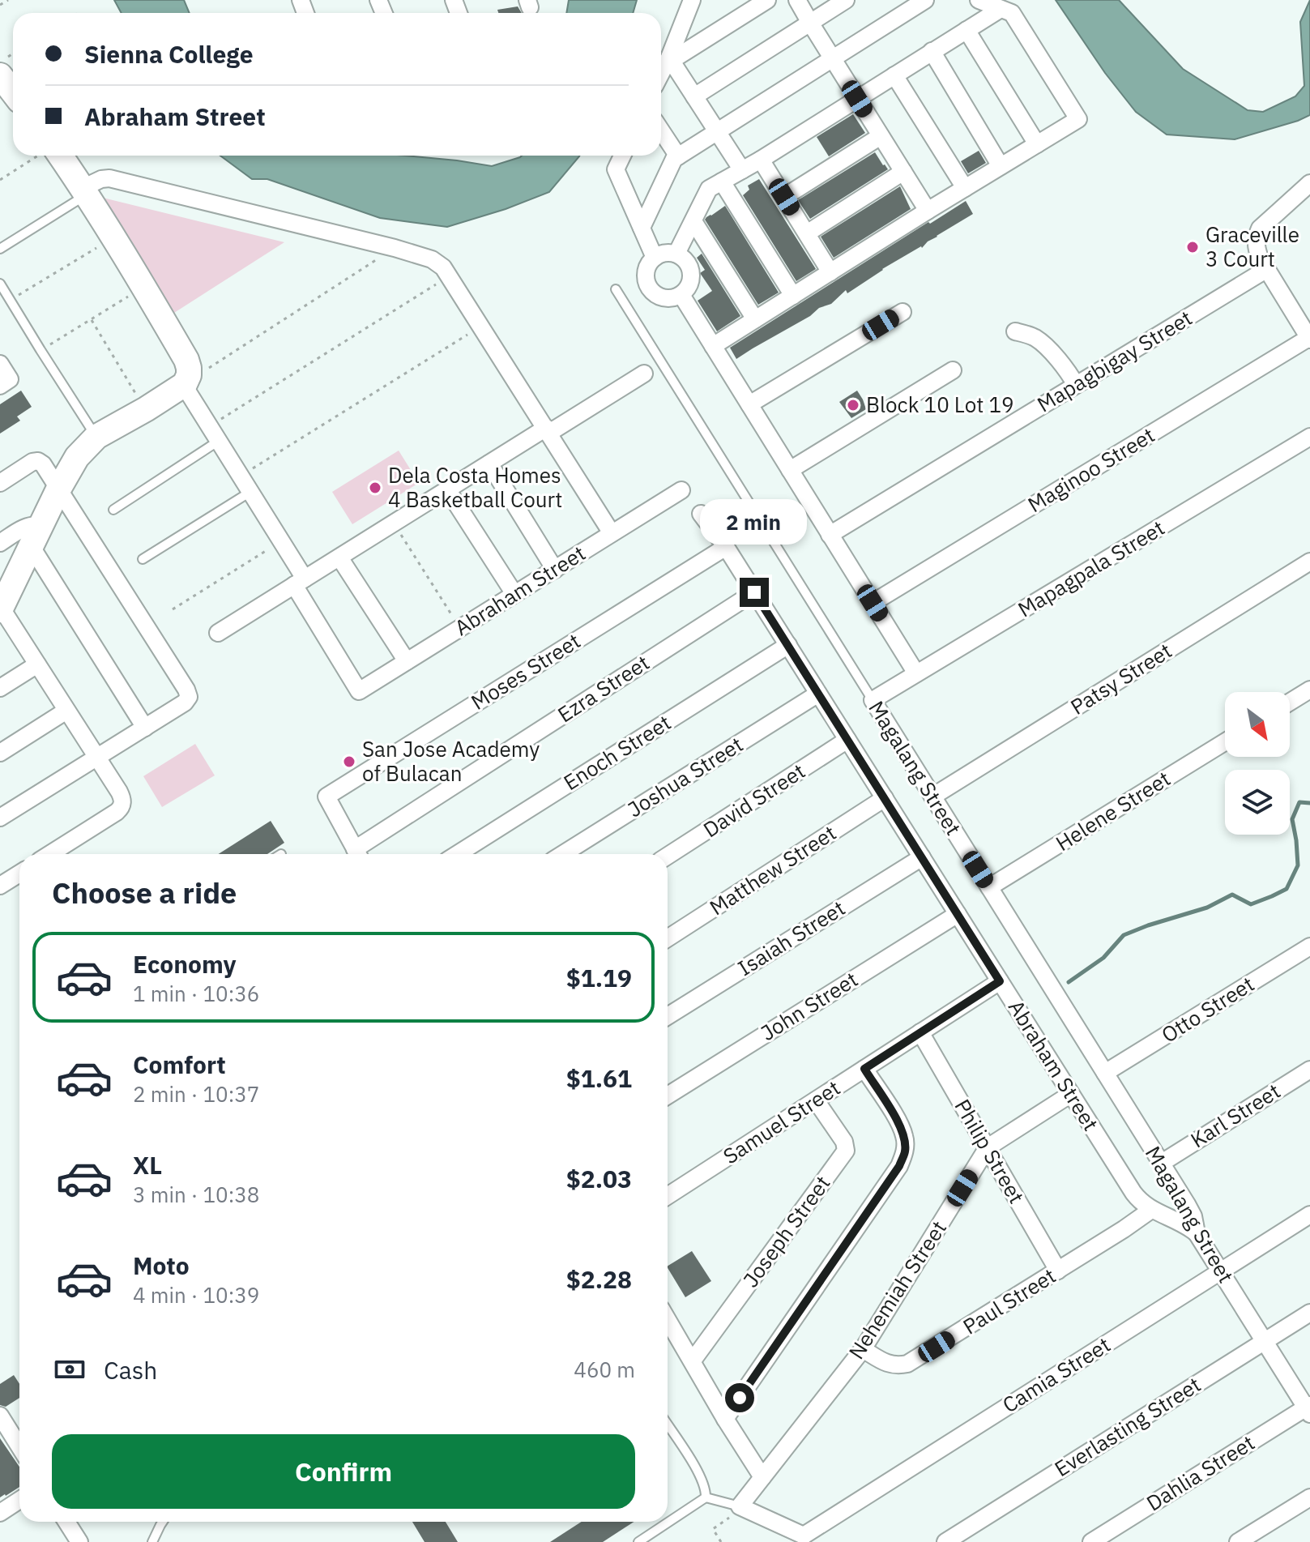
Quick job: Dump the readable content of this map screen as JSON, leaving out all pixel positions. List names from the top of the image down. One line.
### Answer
{"streets":{"street":["Mapagbigay Street","Maginoo Street","Mapagpala Street","Abraham Street","Moses Street","Patsy Street","Ezra Street","Enoch Street","Magalang Street","Joshua Street","David Street","Helene Street","Matthew Street","Isaiah Street","John Street","Otto Street","Karl Street","Samuel Street","Philip Street","Joseph Street","Nehemiah Street","Paul Street","Camia Street","Everlasting Street","Dahlia Street"]},"crossings":[["Mapagpala Street","Magalang Street"],["Abraham Street","Moses Street"],["Abraham Street","Ezra Street"],["Abraham Street","Enoch Street"],["Abraham Street","Magalang Street"],["Abraham Street","Joshua Street"],["Abraham Street","David Street"],["Abraham Street","Matthew Street"],["Abraham Street","Isaiah Street"],["Abraham Street","John Street"],["Abraham Street","Samuel Street"],["Abraham Street","Nehemiah Street"],["Abraham Street","Paul Street"],["Patsy Street","Magalang Street"],["Magalang Street","Helene Street"],["Magalang Street","Otto Street"],["Magalang Street","Karl Street"],["Magalang Street","Camia Street"],["Magalang Street","Everlasting Street"],["Magalang Street","Dahlia Street"],["Samuel Street","Philip Street"],["Samuel Street","Joseph Street"],["Philip Street","Nehemiah Street"],["Philip Street","Paul Street"],["Nehemiah Street","Paul Street"]],"places":["Graceville 3 Court","Block 10 Lot 19","Dela Costa Homes 4 Basketball Court","San Jose Academy of Bulacan"],"north":"bottom right","page":{"banner":["Sienna College","Abraham Street"],"bubble":"2 min","heading":"Choose a ride","list":[{"name":"Economy","note":"1 min · 10:36","value":"$1.19"},{"name":"Comfort","note":"2 min · 10:37","value":"$1.61"},{"name":"XL","note":"3 min · 10:38","value":"$2.03"},{"name":"Moto","note":"4 min · 10:39","value":"$2.28"}],"pay":["Cash","460 m"],"buttons":"Confirm"}}
